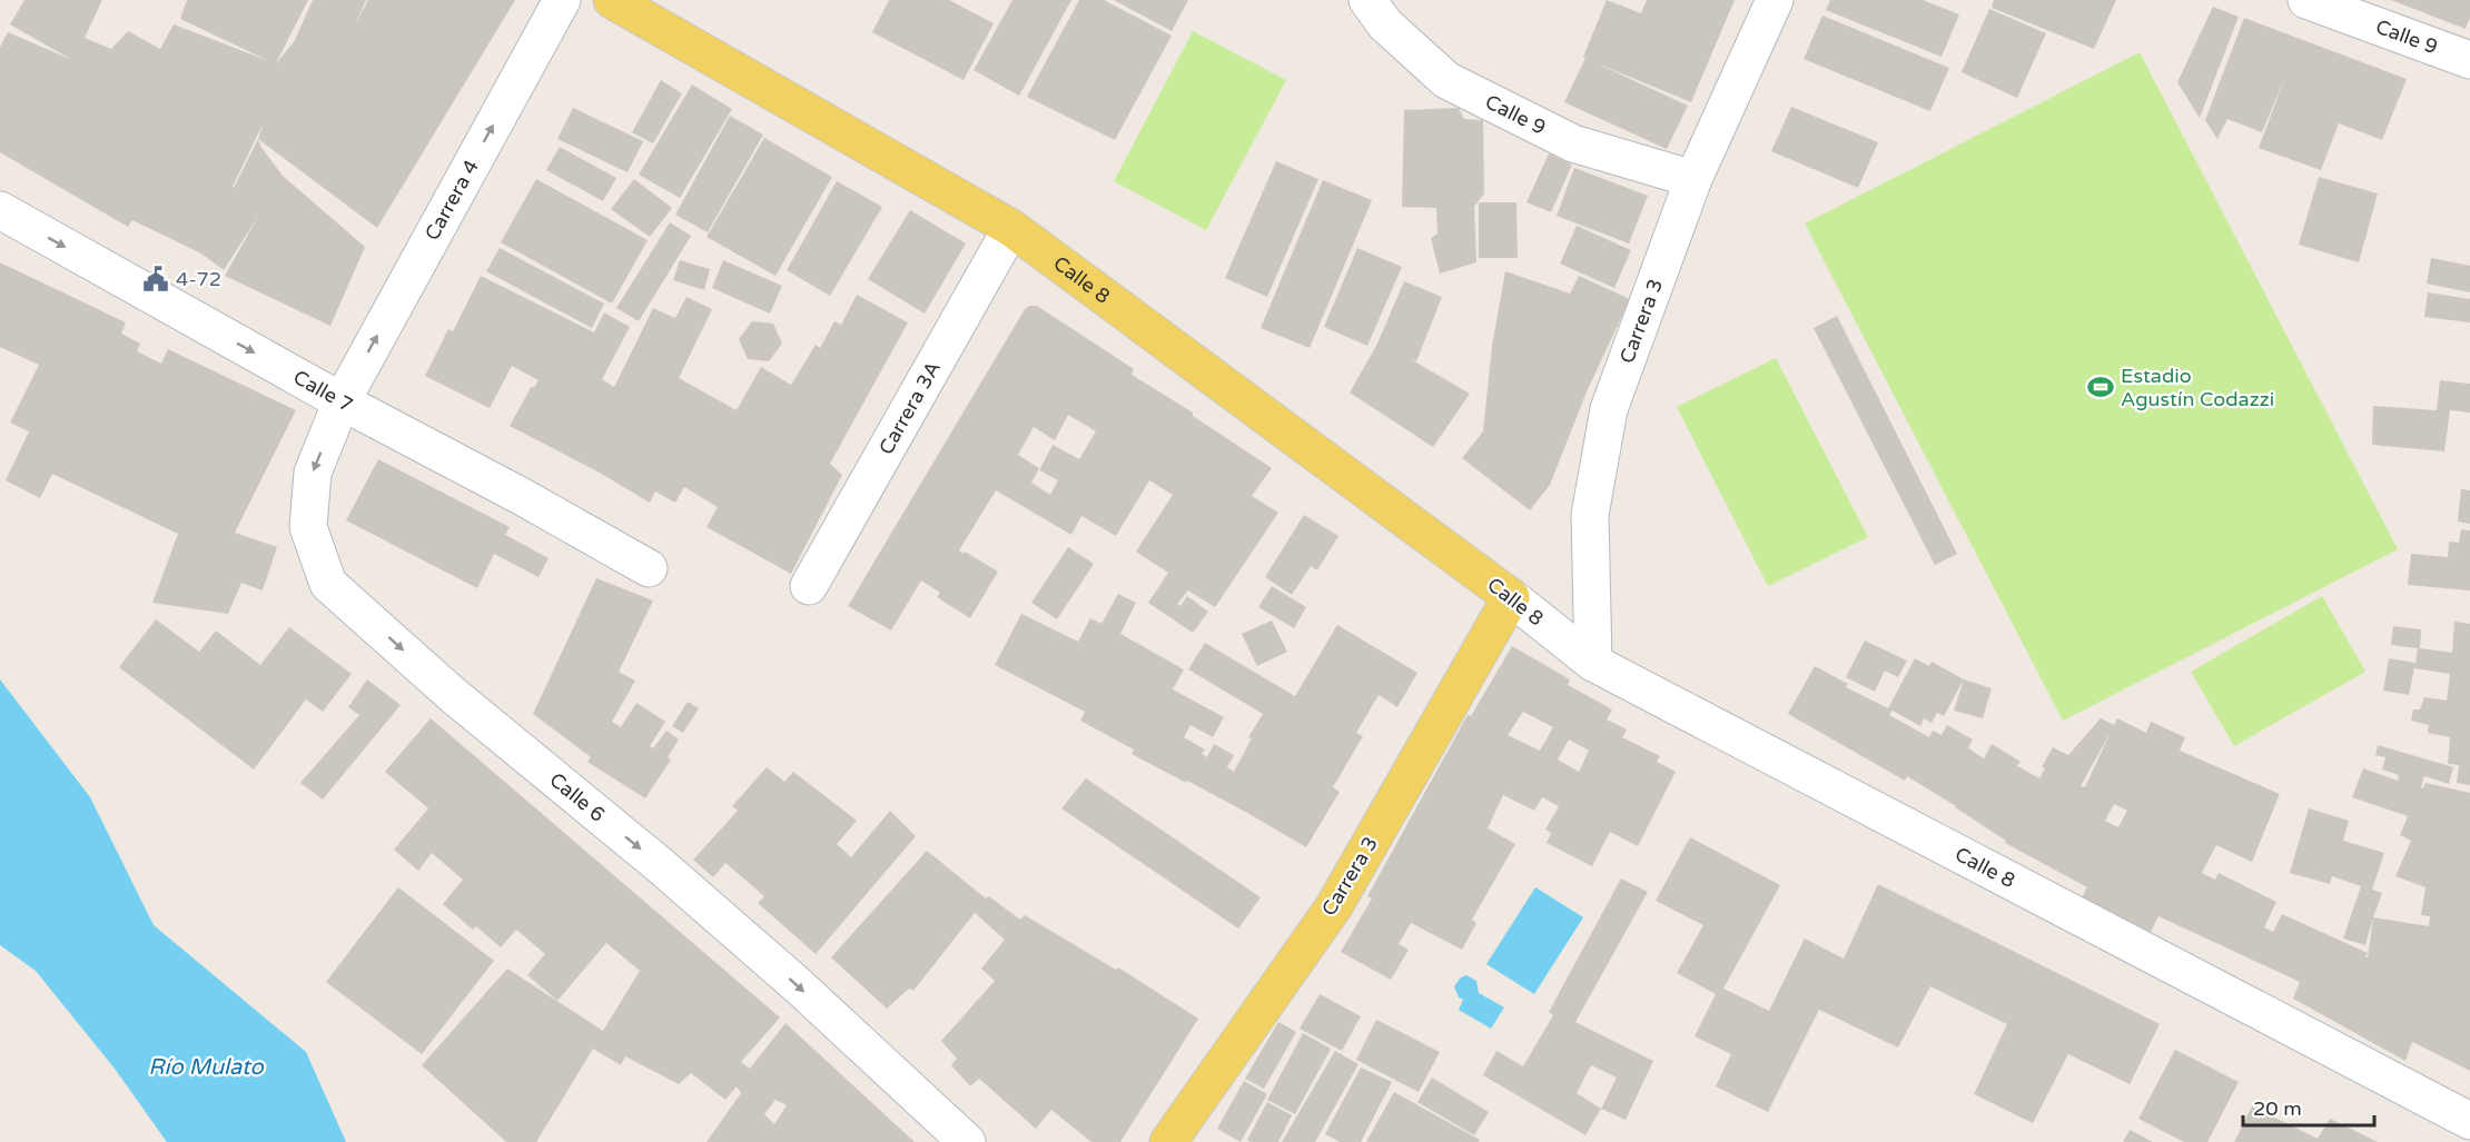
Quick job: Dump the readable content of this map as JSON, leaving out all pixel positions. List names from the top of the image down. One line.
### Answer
{"streets":{"main road":["Calle 8","Carrera 3"],"street":["Calle 9","Carrera 4","Calle 7","Carrera 3A","Calle 6"]},"crossings":[["Calle 9","Carrera 3"],["Carrera 4","Calle 7"],["Carrera 4","Calle 6"],["Calle 8","Carrera 3"],["Calle 8","Carrera 3A"],["Calle 7","Calle 6"]],"one_way":["Carrera 4","Calle 7","Calle 6"],"water":["Río Mulato"],"places":{"public building":["4-72"],"sports":["Estadio Agustín Codazzi"]},"scale_bar":"20 m"}
